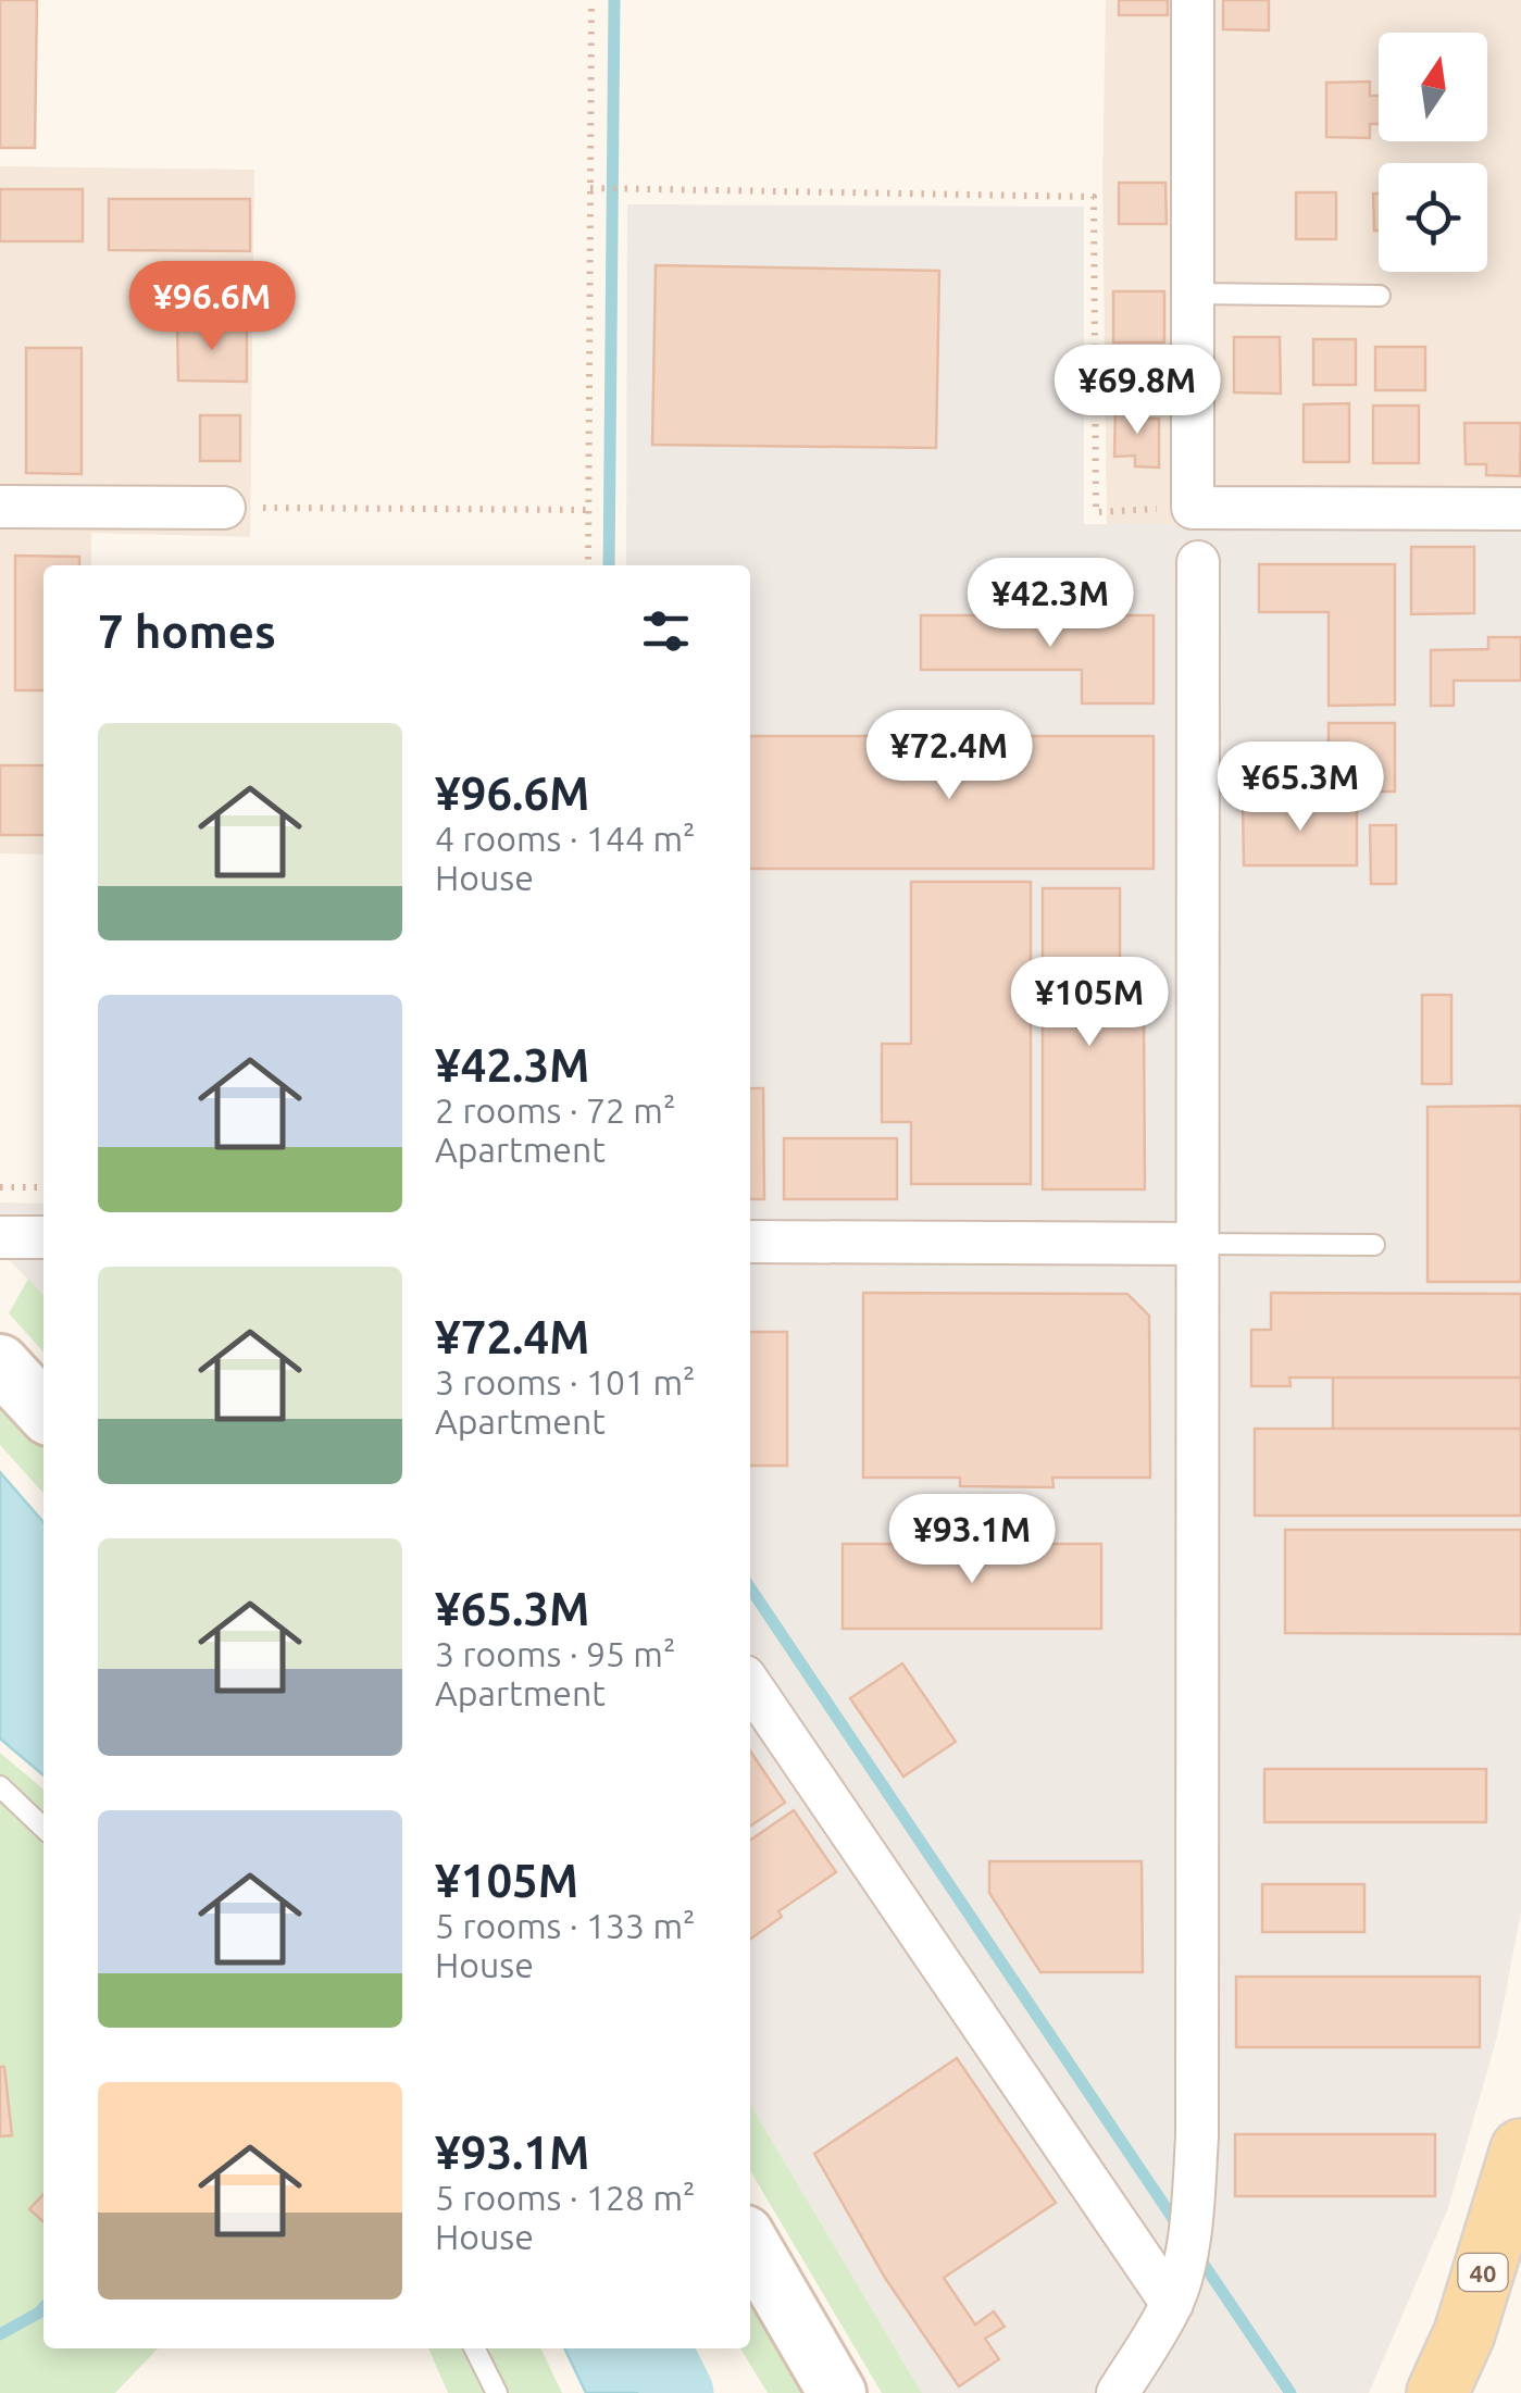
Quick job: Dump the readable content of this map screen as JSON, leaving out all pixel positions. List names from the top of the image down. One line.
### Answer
{"streets":{"main road":["40"]},"north":"top","page":{"price":["¥96.6M","¥69.8M","¥42.3M","¥72.4M","¥65.3M","¥105M","¥93.1M"],"heading":"7 homes","list":[{"name":"¥96.6M","note":"4 rooms · 144 m² · House"},{"name":"¥42.3M","note":"2 rooms · 72 m² · Apartment"},{"name":"¥72.4M","note":"3 rooms · 101 m² · Apartment"},{"name":"¥65.3M","note":"3 rooms · 95 m² · Apartment"},{"name":"¥105M","note":"5 rooms · 133 m² · House"},{"name":"¥93.1M","note":"5 rooms · 128 m² · House"}]}}
